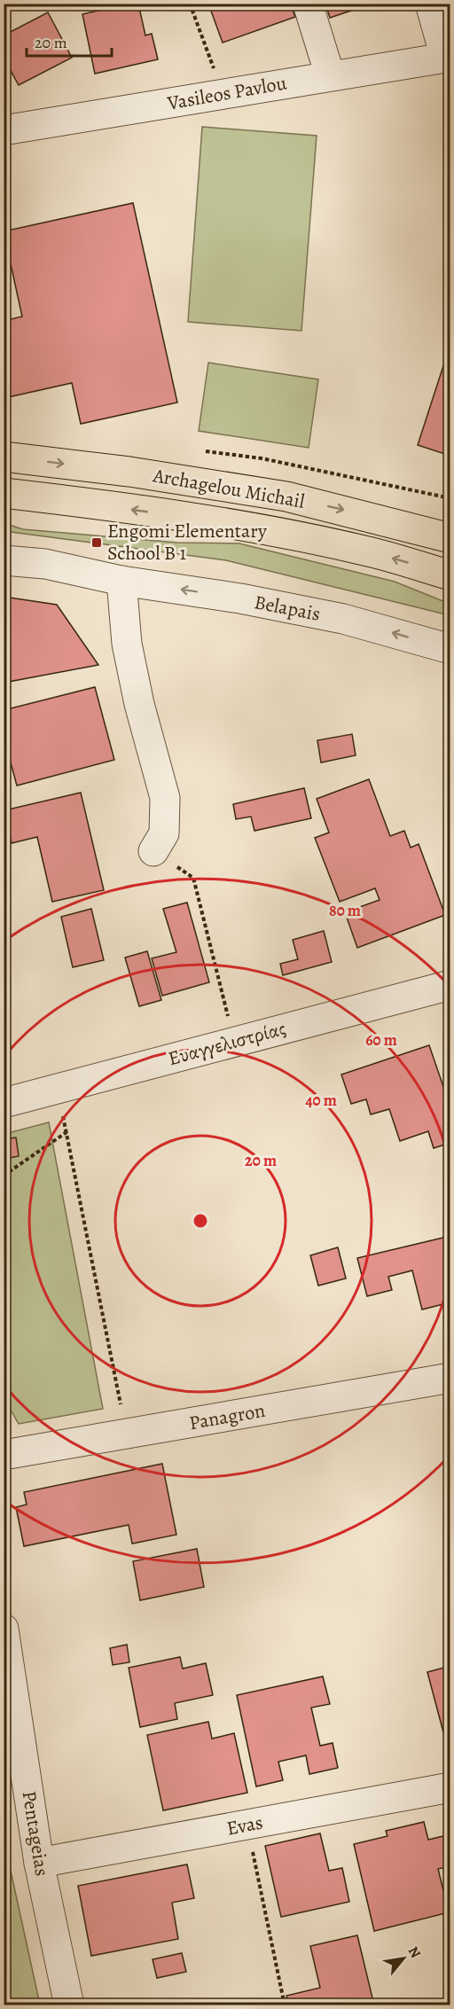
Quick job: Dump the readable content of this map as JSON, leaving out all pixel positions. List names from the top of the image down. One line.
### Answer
{"streets":{"main road":["Archagelou Michail"],"street":["Vasileos Pavlou","Belapais","Ευαγγελιστρίας","Panagron","Evas","Pentageias"]},"crossings":[["Evas","Pentageias"]],"one_way":["Belapais"],"places":{"transit":["Engomi Elementary School B 1"]},"scale_bar":"20 m","north":"top right","rings":["80 m","60 m","40 m","20 m"]}
